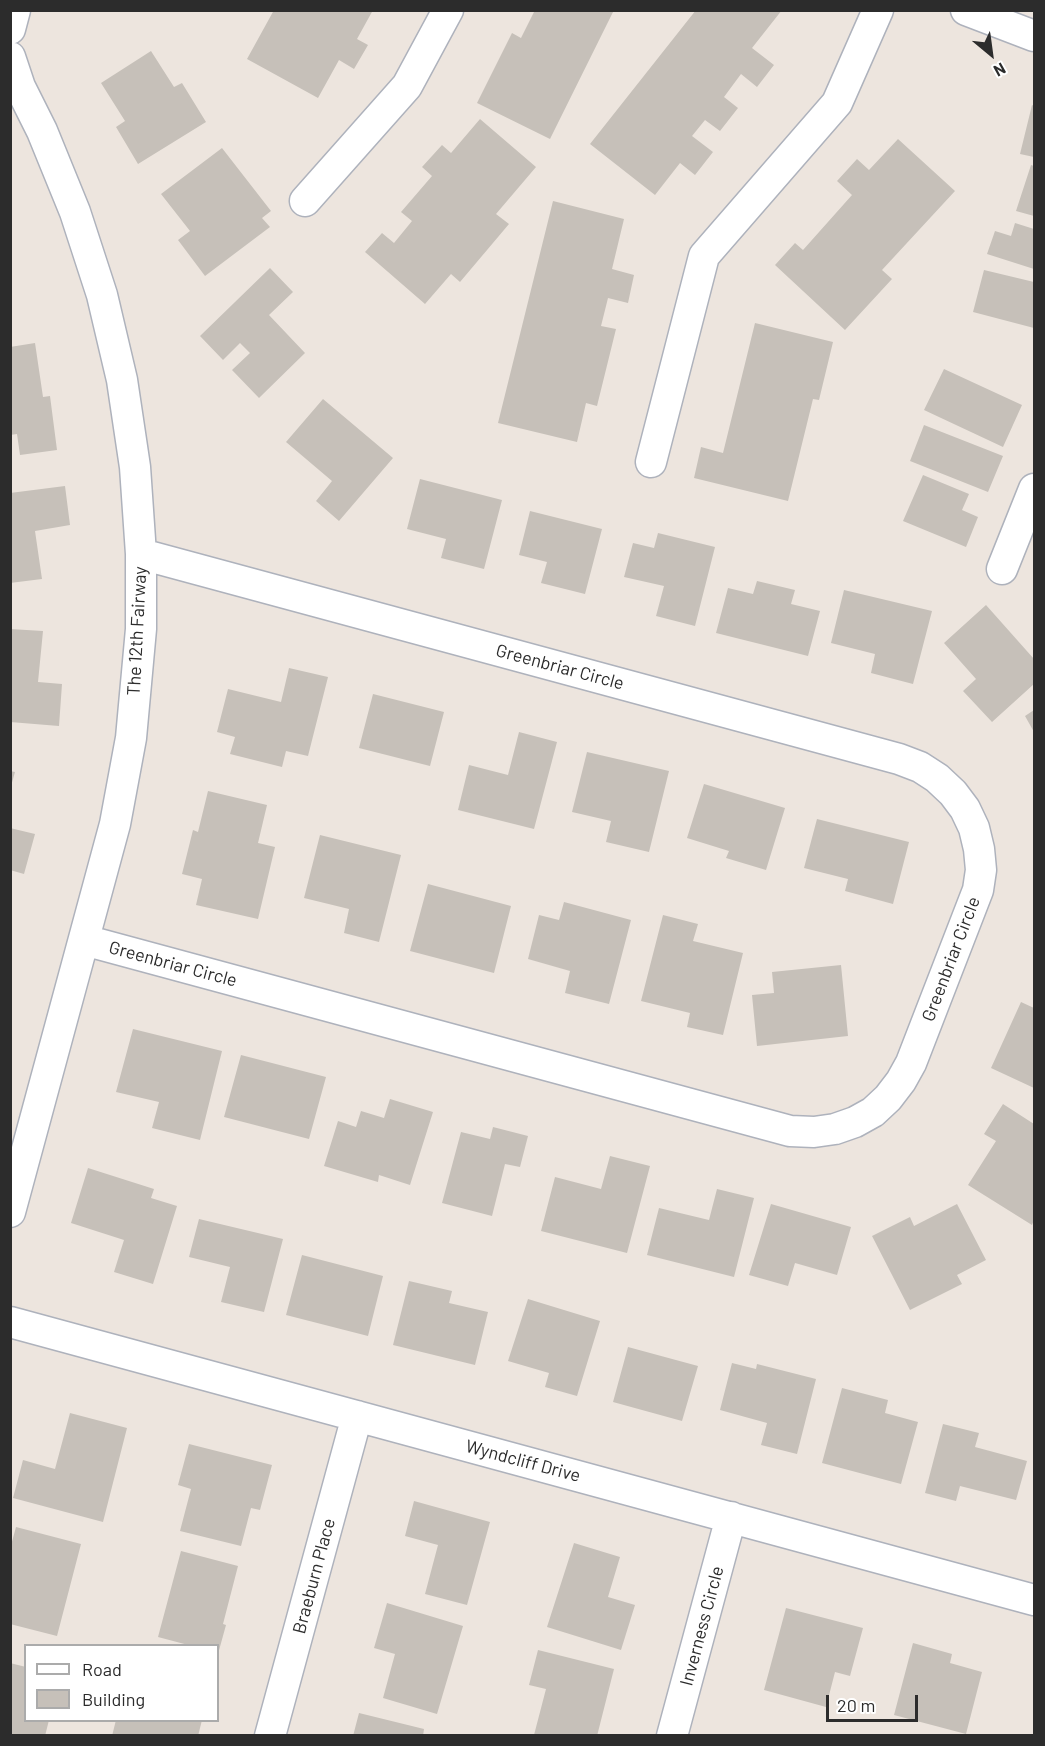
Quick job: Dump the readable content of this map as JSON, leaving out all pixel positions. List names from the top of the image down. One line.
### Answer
{"streets":{"street":["The 12th Fairway","Greenbriar Circle","Wyndcliff Drive","Braeburn Place","Inverness Circle"]},"crossings":[["The 12th Fairway","Greenbriar Circle"],["Wyndcliff Drive","Braeburn Place"],["Wyndcliff Drive","Inverness Circle"]],"legend":["Road","Building"],"scale_bar":"20 m","north":"bottom right"}
